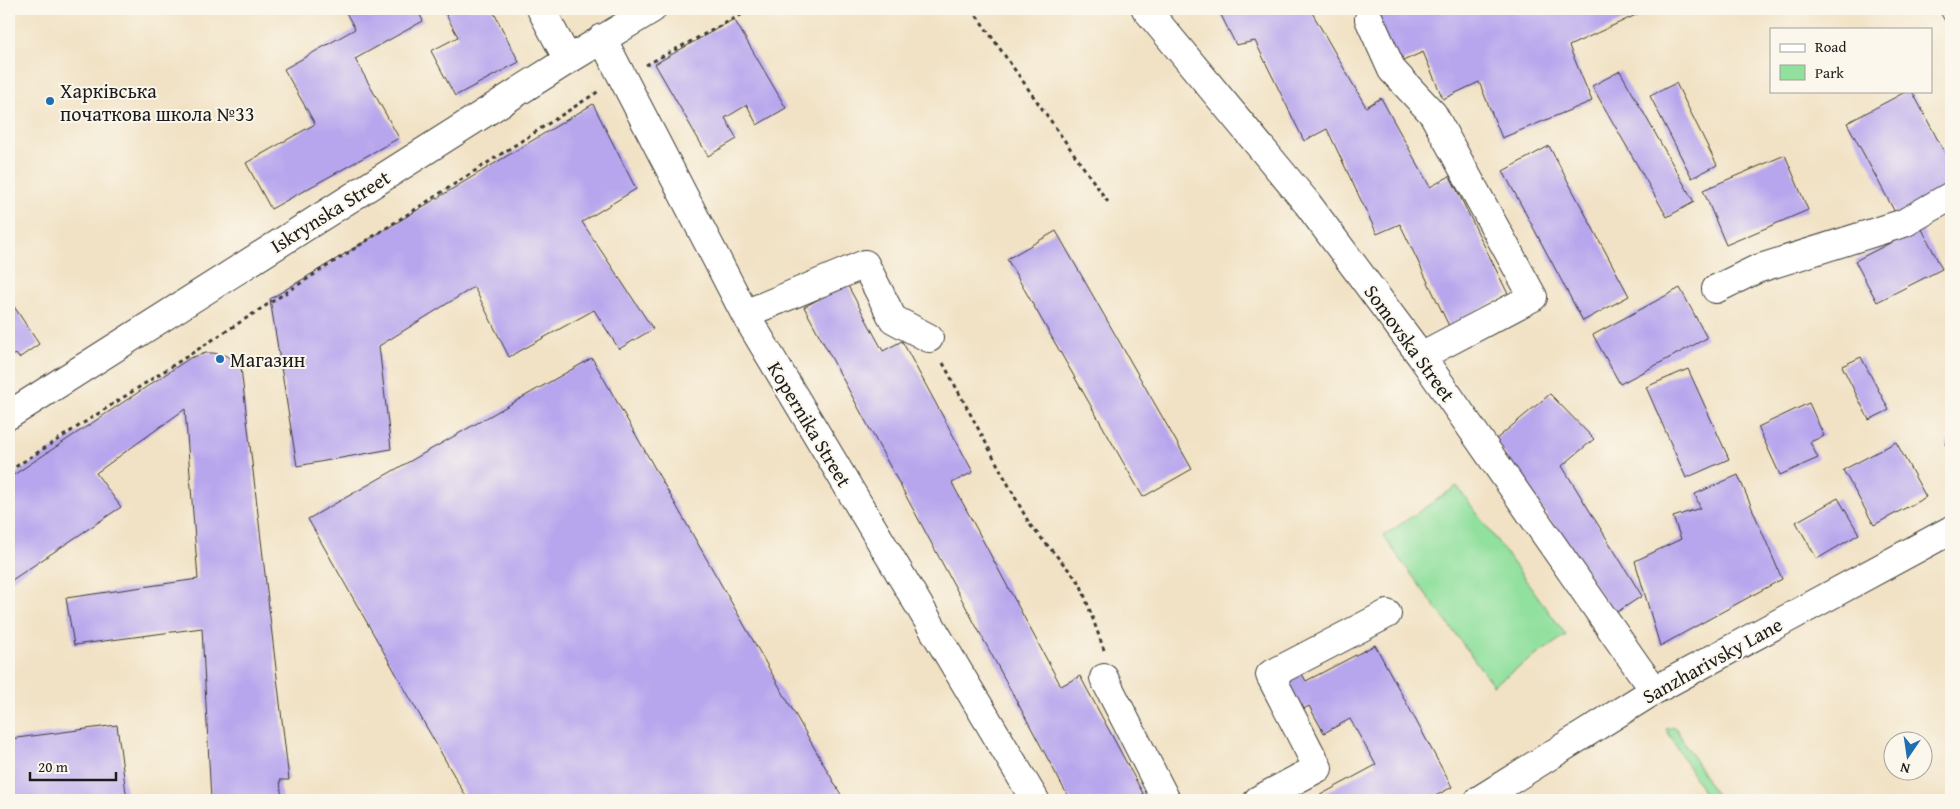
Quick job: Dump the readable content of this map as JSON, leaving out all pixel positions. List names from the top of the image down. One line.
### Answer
{"streets":{"street":["Iskrynska Street","Somovska Street","Kopernika Street","Sanzharivsky Lane"]},"crossings":[["Iskrynska Street","Kopernika Street"],["Somovska Street","Sanzharivsky Lane"]],"places":["Харківська початкова школа №33","Магазин"],"legend":["Road","Park"],"scale_bar":"20 m","north":"bottom"}
